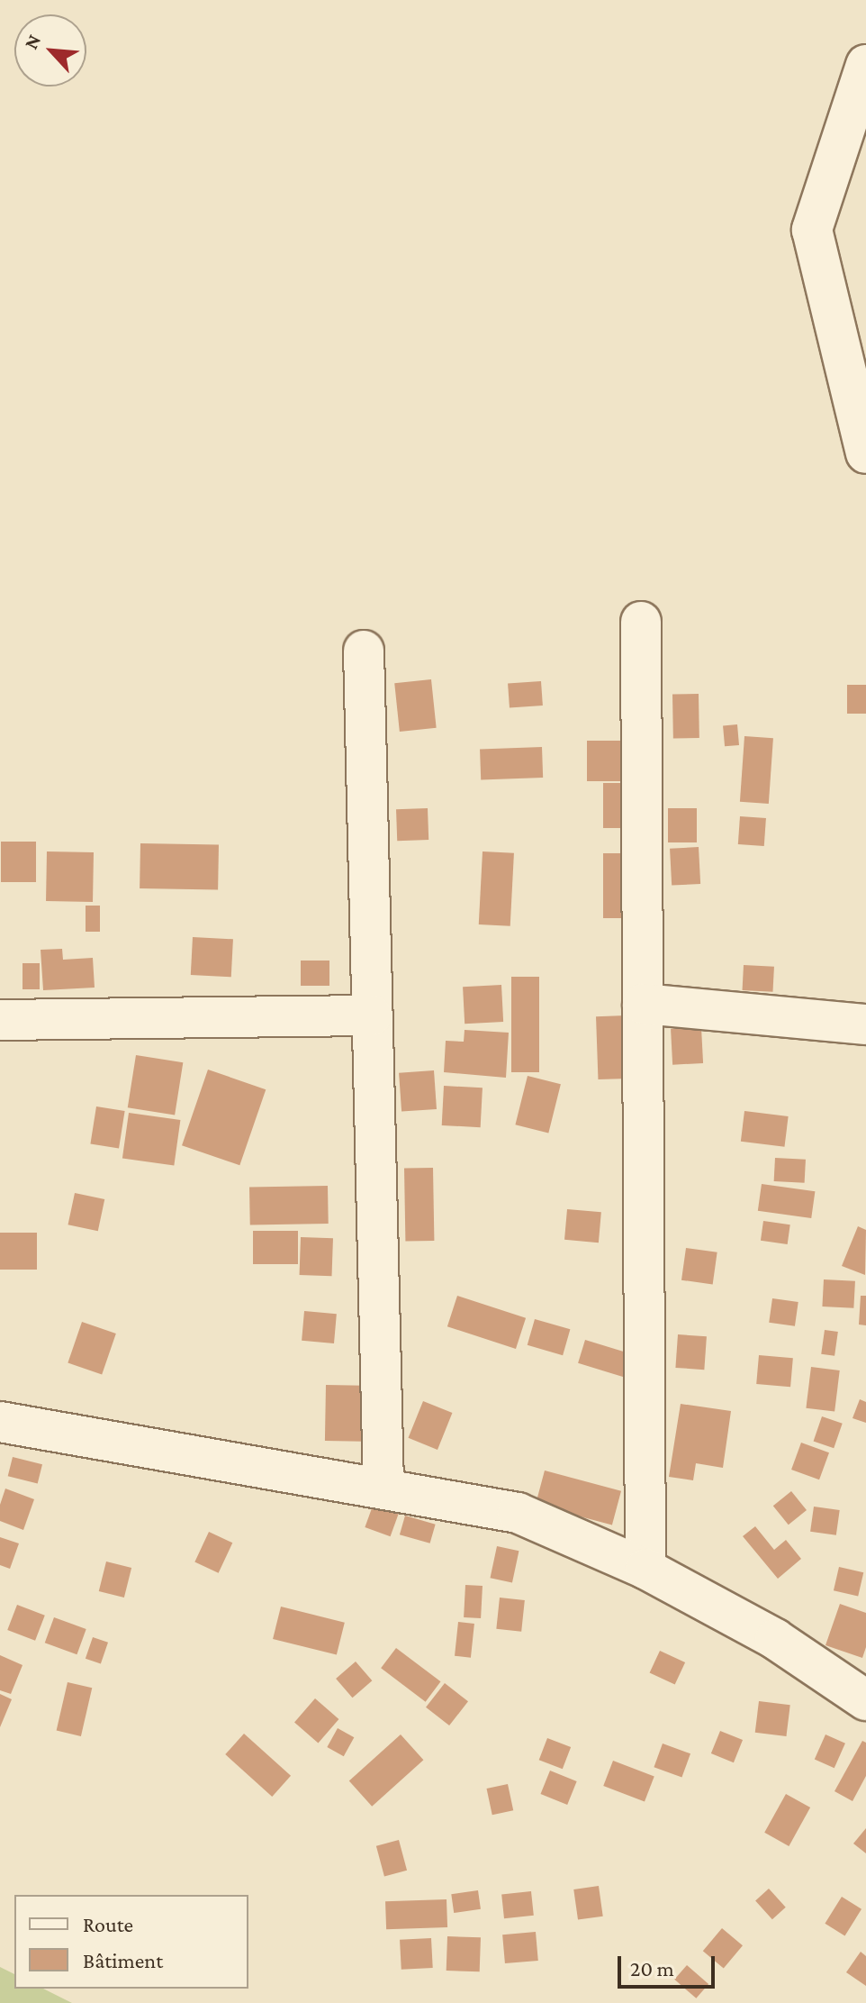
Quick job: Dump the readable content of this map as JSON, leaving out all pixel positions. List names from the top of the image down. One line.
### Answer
{"legend":["Route","Bâtiment"],"scale_bar":"20 m","north":"top left"}
